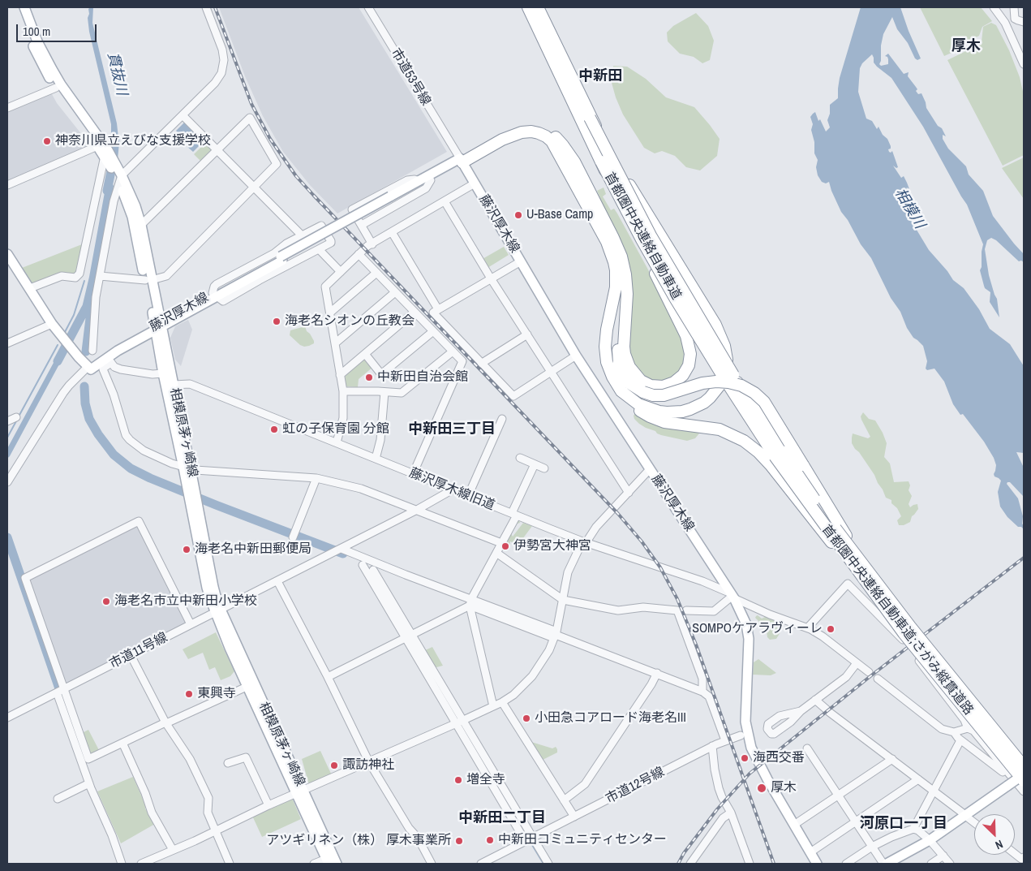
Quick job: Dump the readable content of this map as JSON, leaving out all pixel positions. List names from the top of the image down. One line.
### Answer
{"streets":{"highway":["首都圏中央連絡自動車道","首都圏中央連絡自動車道;さがみ縦貫道路"],"main road":["藤沢厚木線","相模原茅ヶ崎線"],"street":["市道53号線","藤沢厚木線旧道","市道11号線","市道12号線"]},"crossings":[["市道53号線","藤沢厚木線"],["藤沢厚木線","相模原茅ヶ崎線"],["藤沢厚木線","藤沢厚木線旧道"],["首都圏中央連絡自動車道","首都圏中央連絡自動車道;さがみ縦貫道路"],["相模原茅ヶ崎線","藤沢厚木線旧道"],["相模原茅ヶ崎線","市道11号線"],["藤沢厚木線旧道","市道11号線"]],"districts":["厚木","中新田","中新田三丁目","中新田二丁目","河原口一丁目"],"water":["貫抜川","相模川"],"places":["神奈川県立えびな支援学校","U-Base Camp","海老名シオンの丘教会","中新田自治会館","虹の子保育園 分館","伊勢宮大神宮","海老名中新田郵便局","海老名市立中新田小学校","SOMPOケアラヴィーレ","東興寺","小田急コアロード海老名III","海西交番","諏訪神社","増全寺","厚木","中新田コミュニティセンター","アツギリネン（株） 厚木事業所"],"scale_bar":"100 m","north":"bottom right"}
